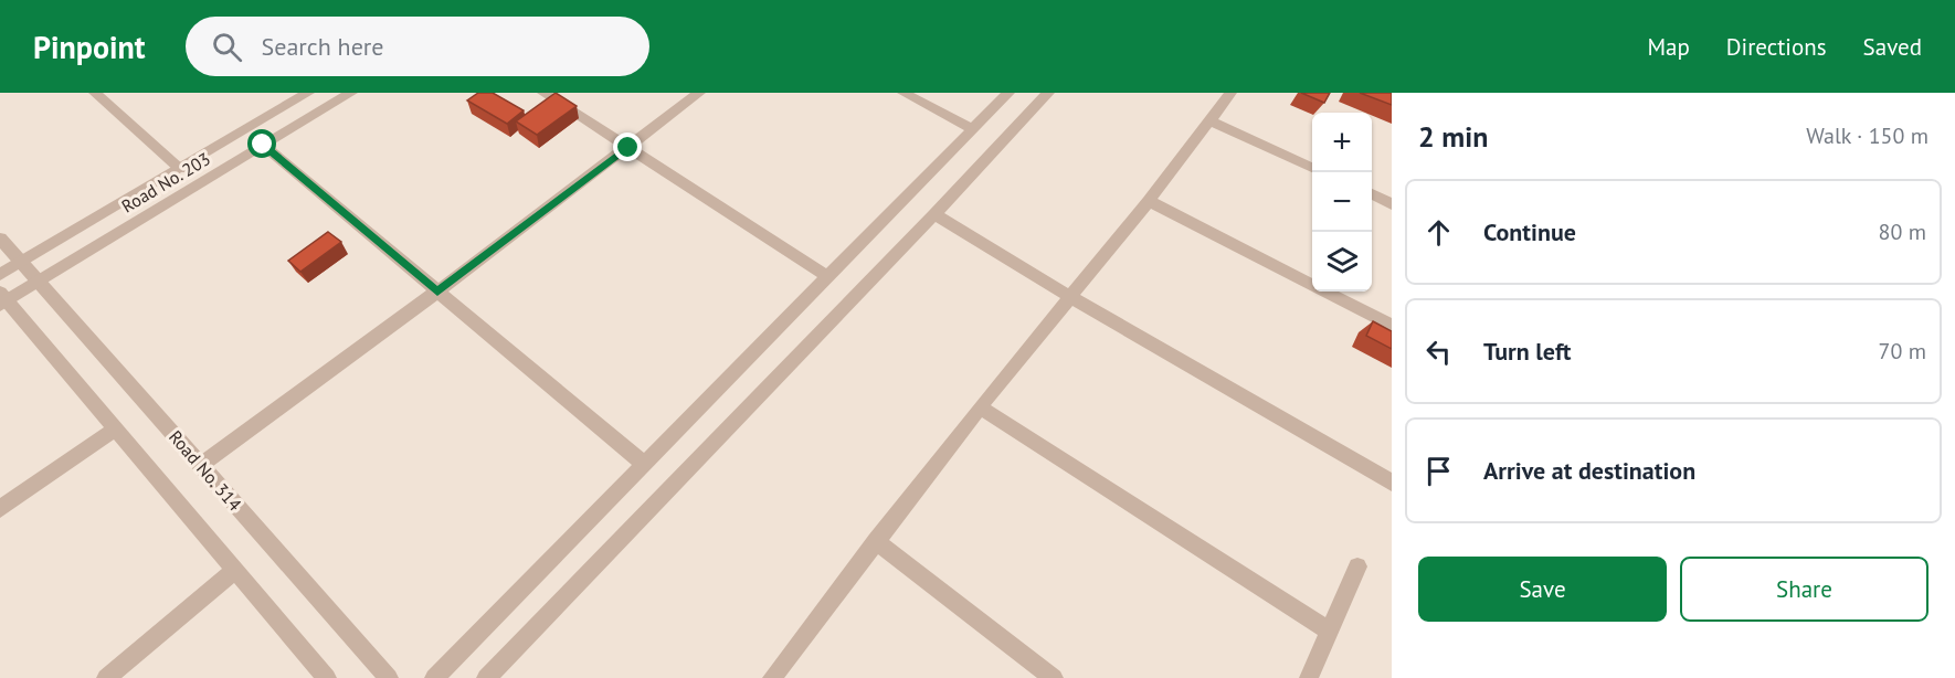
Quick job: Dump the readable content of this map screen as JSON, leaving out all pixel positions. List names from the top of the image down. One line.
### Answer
{"streets":{"street":["Road No. 203","Road No. 314"]},"crossings":[["Road No. 203","Road No. 314"]],"page":{"header":"Pinpoint","search":"Search here","nav":["Map","Directions","Saved"],"heading":["2 min","Walk · 150 m"],"map_buttons":["+","−"],"list":[["Continue","80 m"],["Turn left","70 m"],"Arrive at destination"],"buttons":["Save","Share"]}}
